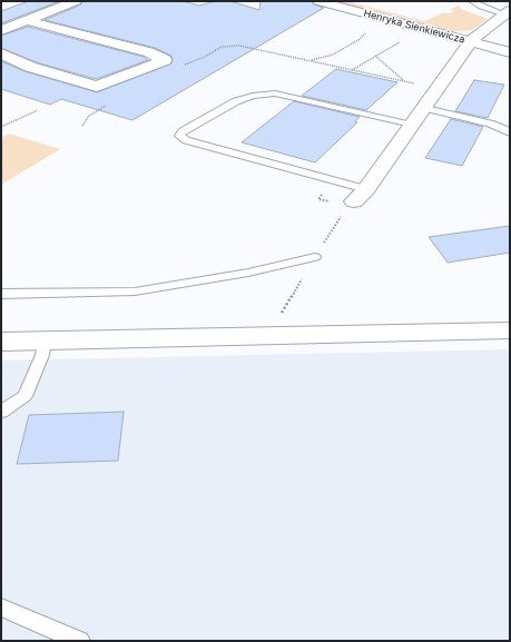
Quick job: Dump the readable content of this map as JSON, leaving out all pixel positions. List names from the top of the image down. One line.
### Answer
{"streets":{"street":["Henryka Sienkiewicza"]}}
